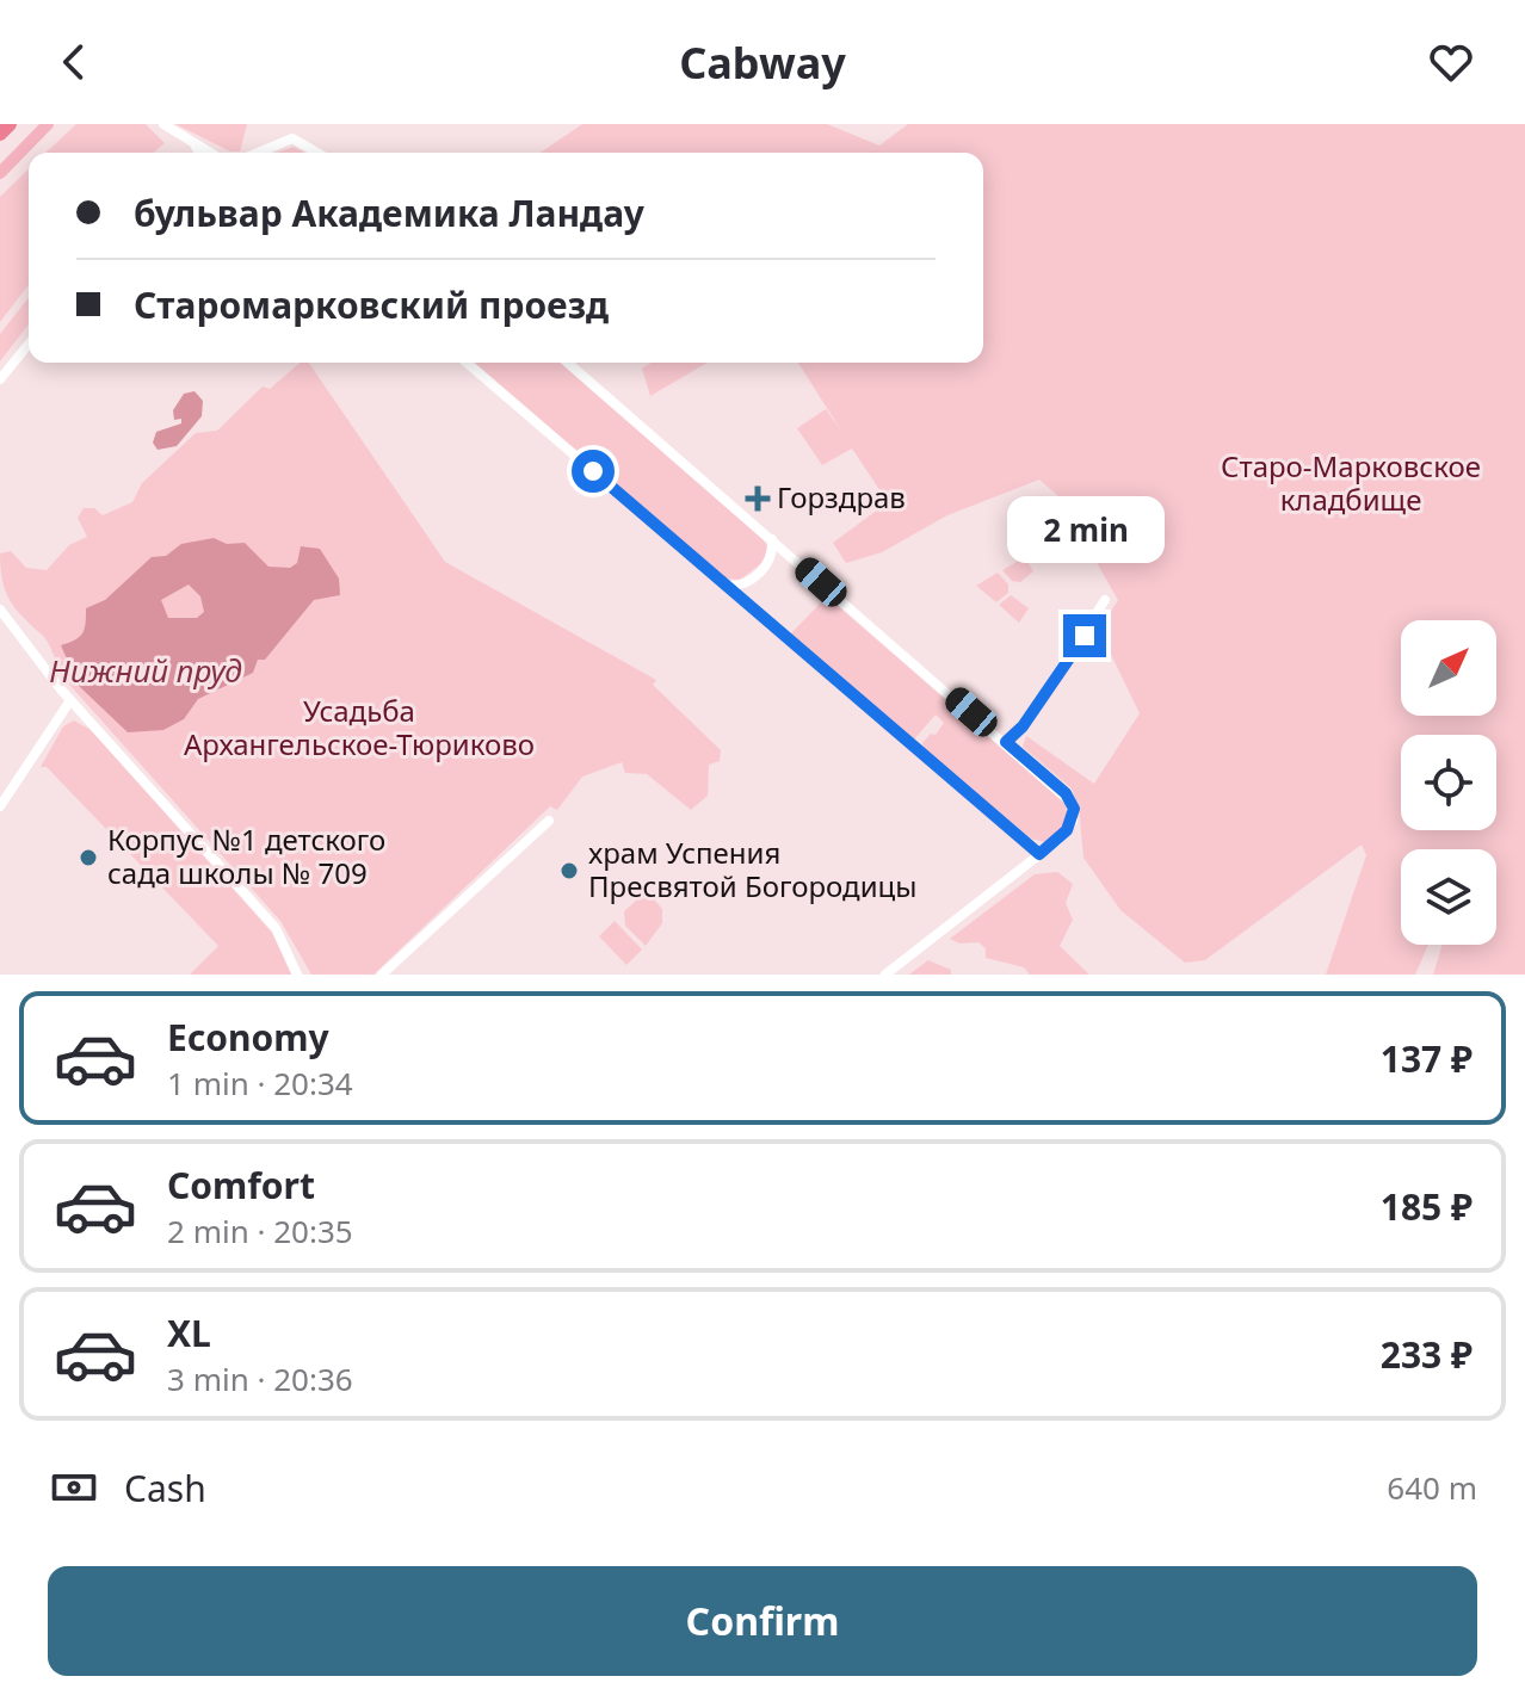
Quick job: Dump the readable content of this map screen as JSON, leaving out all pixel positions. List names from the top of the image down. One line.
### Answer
{"water":["Нижний пруд"],"parks":["Старо-Марковское кладбище","Усадьба Архангельское-Тюриково"],"places":{"health":["Горздрав"],"other":["Корпус №1 детского сада школы № 709","храм Успения Пресвятой Богородицы"]},"north":"top right","page":{"header":"Cabway","banner":["бульвар Академика Ландау","Старомарковский проезд"],"bubble":"2 min","list":[{"name":"Economy","note":"1 min · 20:34","value":"137 ₽"},{"name":"Comfort","note":"2 min · 20:35","value":"185 ₽"},{"name":"XL","note":"3 min · 20:36","value":"233 ₽"}],"pay":["Cash","640 m"],"buttons":"Confirm"}}
